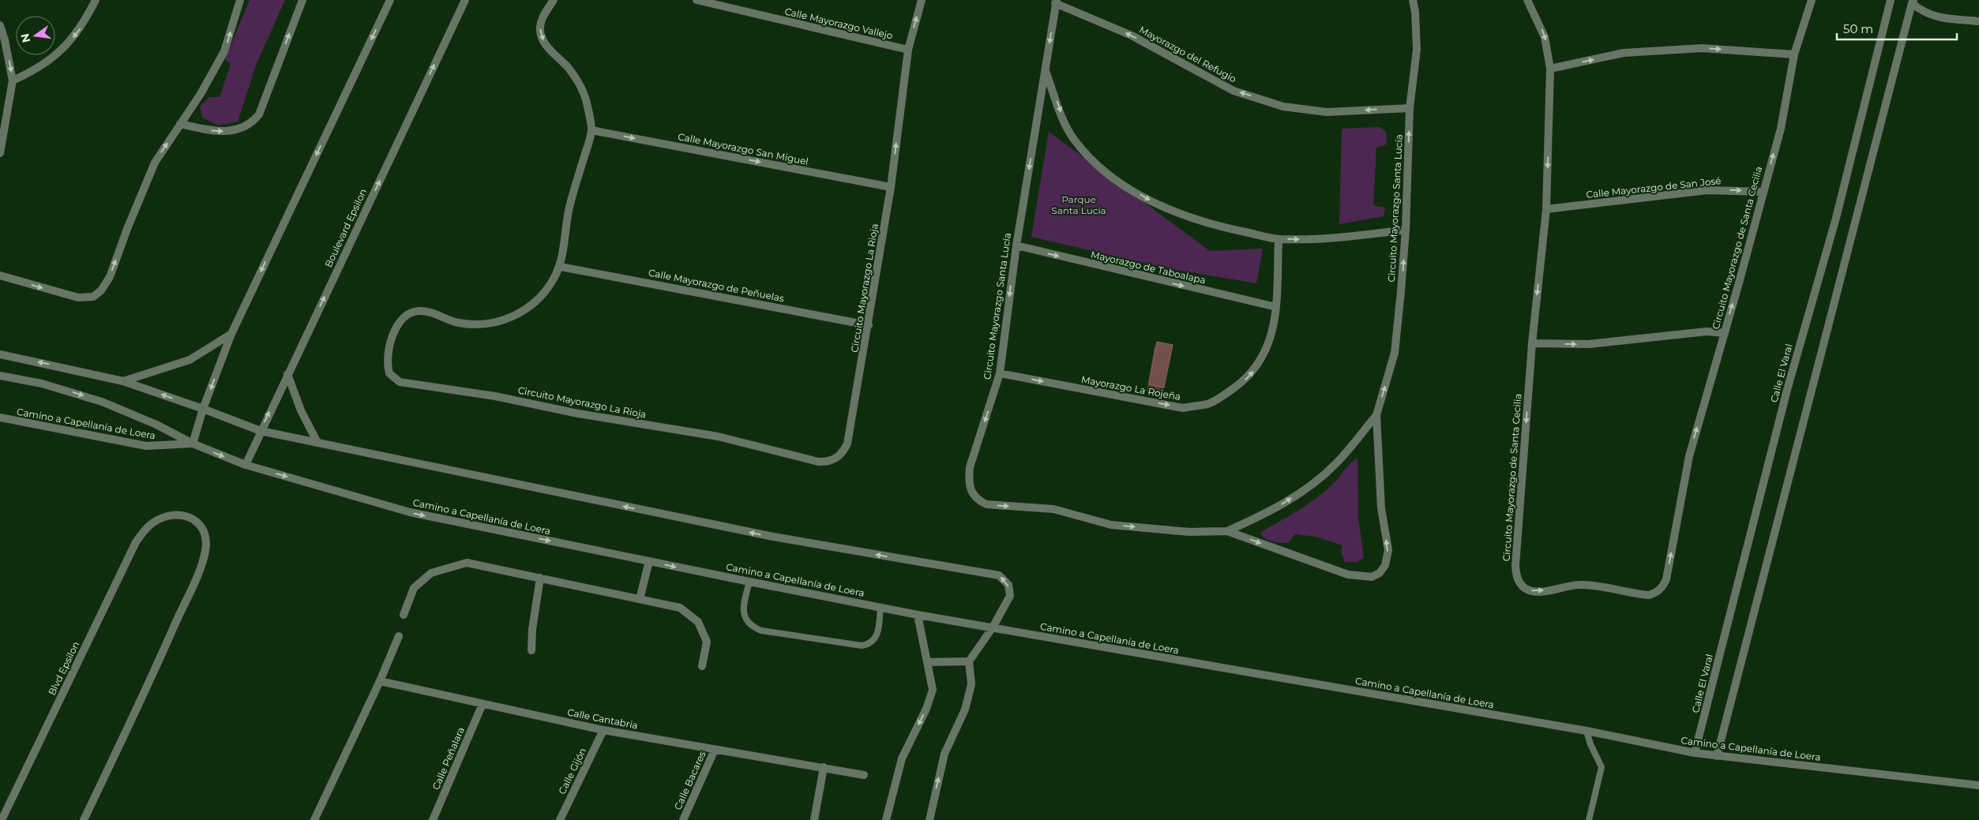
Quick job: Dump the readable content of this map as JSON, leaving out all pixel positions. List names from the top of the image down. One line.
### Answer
{"streets":{"street":["Calle Mayorazgo Vallejo","Mayorazgo del Refugio","Calle Mayorazgo San Miguel","Calle Mayorazgo de San José","Circuito Mayorazgo Santa Lucía","Boulevard Epsilon","Circuito Mayorazgo de Santa Cecilia","Mayorazgo de Taboalapa","Calle Mayorazgo de Peñuelas","Circuito Mayorazgo La Rioja","Calle El Varal","Mayorazgo La Rojeña","Camino a Capellanía de Loera","Blvd Epsilon","Calle Cantabria","Calle Peñalara","Calle Gijón","Calle Bacares"]},"crossings":[["Calle Mayorazgo Vallejo","Circuito Mayorazgo La Rioja"],["Mayorazgo del Refugio","Circuito Mayorazgo Santa Lucía"],["Calle Mayorazgo San Miguel","Circuito Mayorazgo La Rioja"],["Calle Mayorazgo de San José","Circuito Mayorazgo de Santa Cecilia"],["Circuito Mayorazgo Santa Lucía","Mayorazgo de Taboalapa"],["Circuito Mayorazgo Santa Lucía","Mayorazgo La Rojeña"],["Boulevard Epsilon","Camino a Capellanía de Loera"],["Mayorazgo de Taboalapa","Mayorazgo La Rojeña"],["Calle Mayorazgo de Peñuelas","Circuito Mayorazgo La Rioja"],["Calle El Varal","Camino a Capellanía de Loera"],["Calle Cantabria","Calle Peñalara"],["Calle Cantabria","Calle Gijón"],["Calle Cantabria","Calle Bacares"]],"one_way":["Mayorazgo del Refugio","Calle Mayorazgo San Miguel","Calle Mayorazgo de San José","Mayorazgo de Taboalapa","Mayorazgo La Rojeña"],"parks":["Parque Santa Lucia"],"scale_bar":"50 m","north":"left"}
